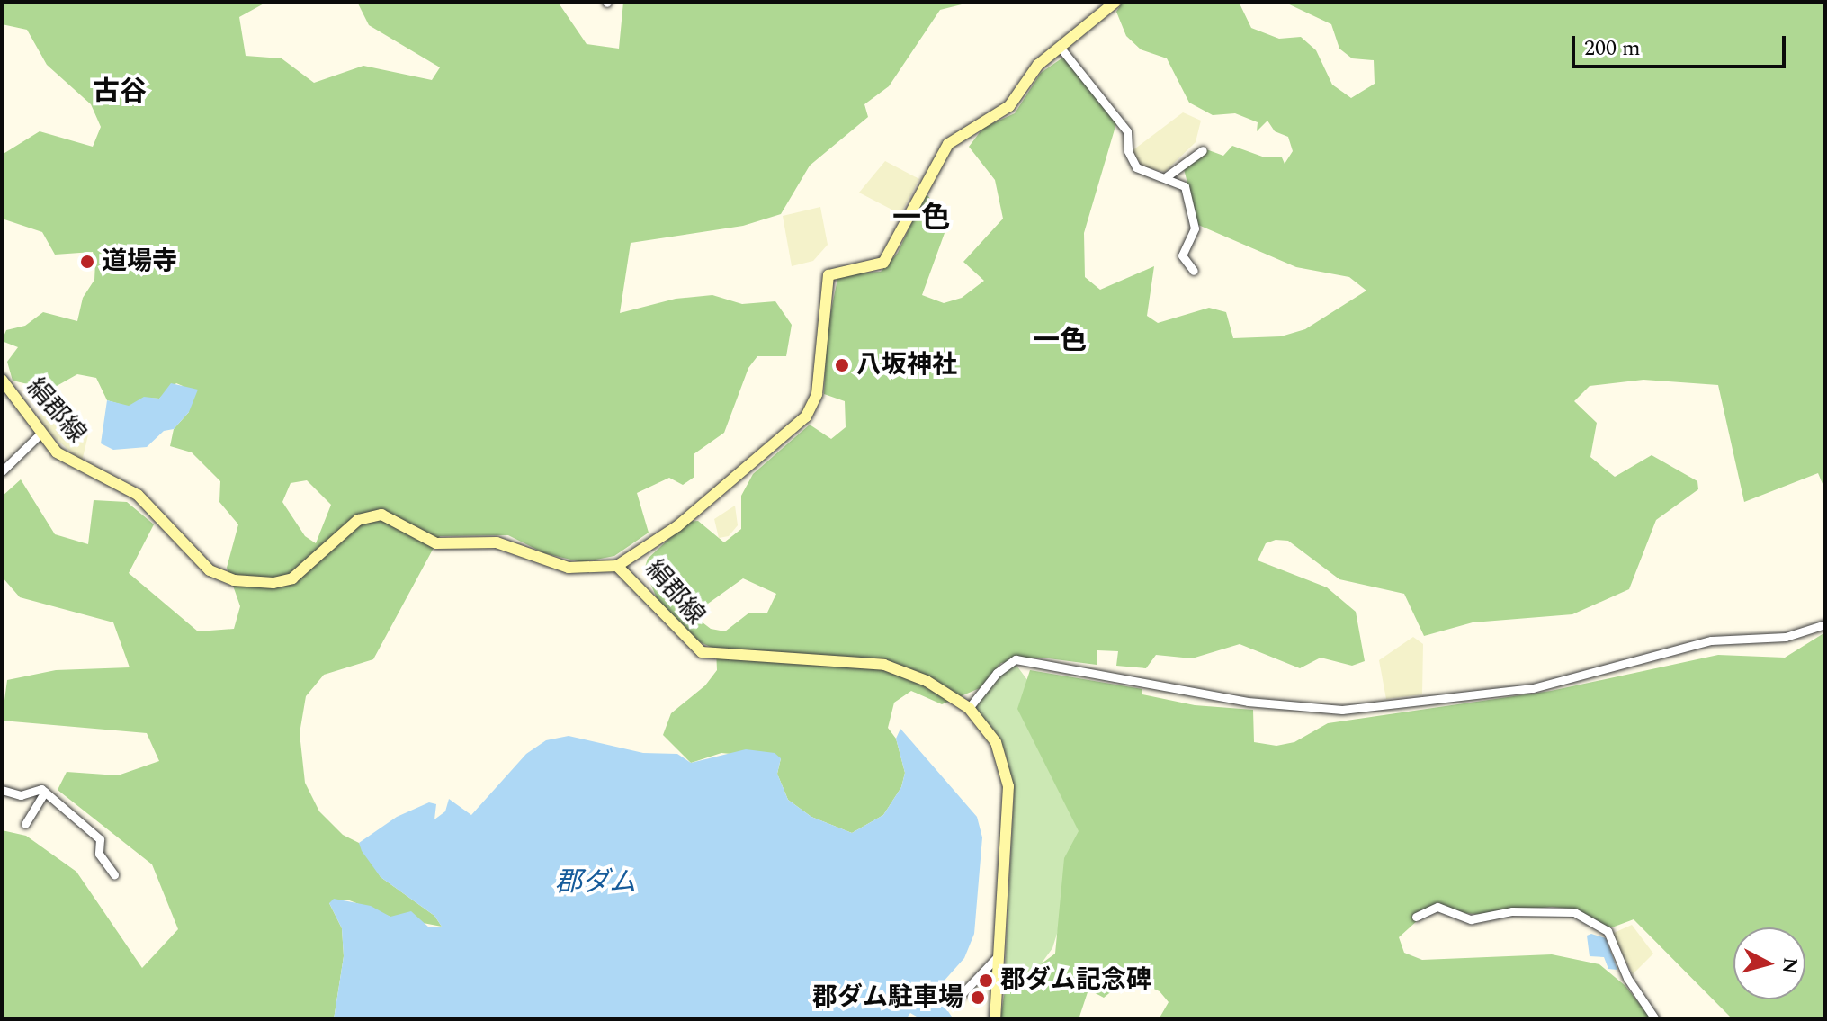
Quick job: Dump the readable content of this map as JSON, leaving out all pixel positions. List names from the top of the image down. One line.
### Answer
{"streets":{"main road":["絹郡線"]},"districts":["古谷","一色","一色"],"water":["郡ダム"],"places":["道場寺","八坂神社","郡ダム記念碑","郡ダム駐車場"],"scale_bar":"200 m","north":"right"}
